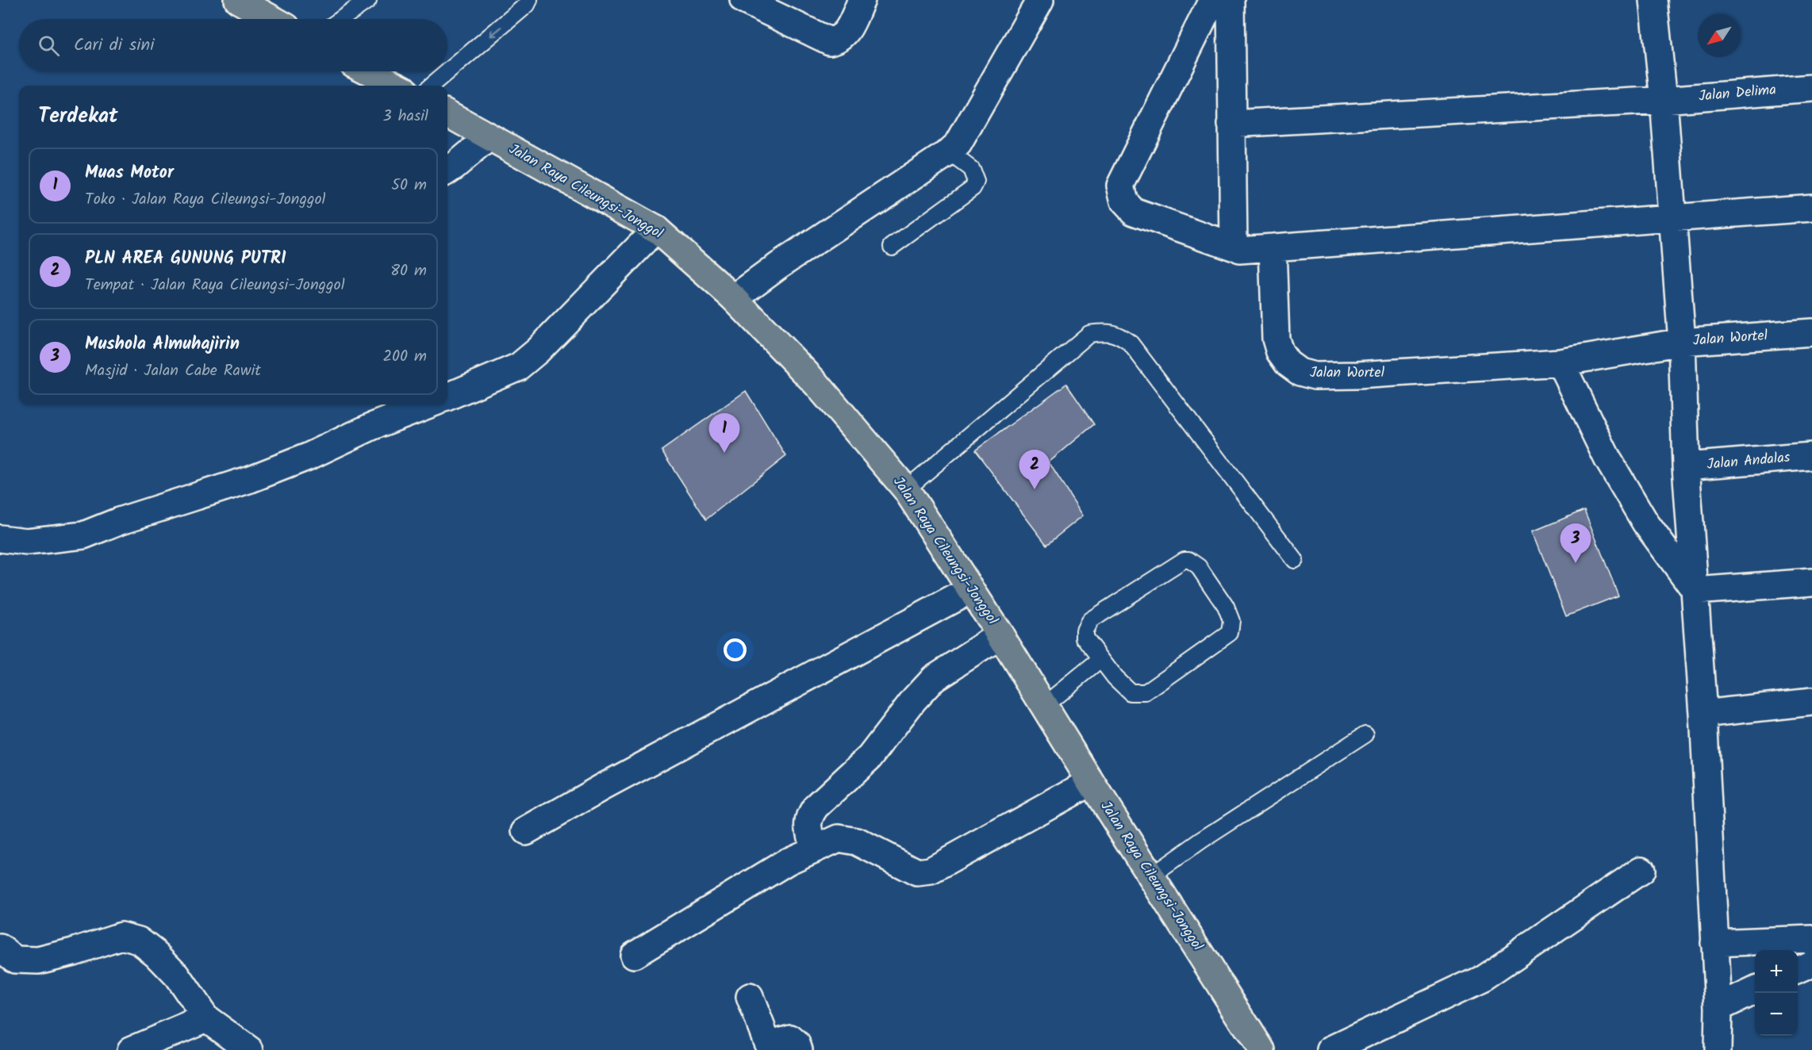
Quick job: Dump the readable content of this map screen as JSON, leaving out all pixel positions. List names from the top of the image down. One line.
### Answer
{"streets":{"main road":["Jalan Raya Cileungsi-Jonggol"],"street":["Jalan Delima","Jalan Wortel","Jalan Andalas"]},"north":"bottom left","page":{"search":"Cari di sini","heading":["Terdekat","3 hasil"],"list":[{"mark":"1","name":"Muas Motor","note":"Toko · Jalan Raya Cileungsi-Jonggol","value":"50 m"},{"mark":"2","name":"PLN AREA GUNUNG PUTRI","note":"Tempat · Jalan Raya Cileungsi-Jonggol","value":"80 m"},{"mark":"3","name":"Mushola Almuhajirin","note":"Masjid · Jalan Cabe Rawit","value":"200 m"}],"pins":["1","2","3"],"map_buttons":["+","−"]}}
